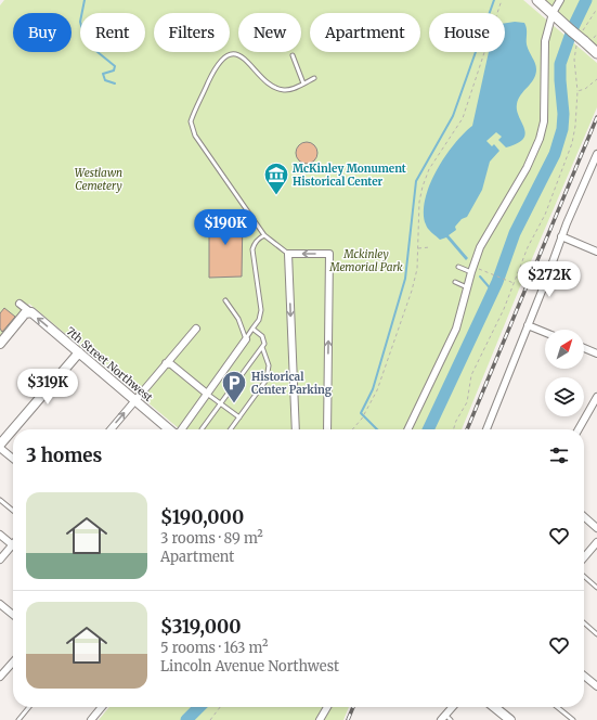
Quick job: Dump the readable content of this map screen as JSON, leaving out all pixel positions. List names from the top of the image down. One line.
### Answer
{"streets":{"street":["7th Street Northwest"]},"one_way":["7th Street Northwest"],"parks":["Westlawn Cemetery","Mckinley Memorial Park"],"places":{"museum":["McKinley Monument Historical Center"],"parking":["Historical Center Parking"]},"north":"top right","page":{"chip":["Buy","Rent","Filters","New","Apartment","House"],"price":["$190K","$272K","$319K"],"heading":"3 homes","list":[{"name":"$190,000","note":"3 rooms · 89 m² · Apartment"},{"name":"$319,000","note":"5 rooms · 163 m² · Lincoln Avenue Northwest"}]}}
